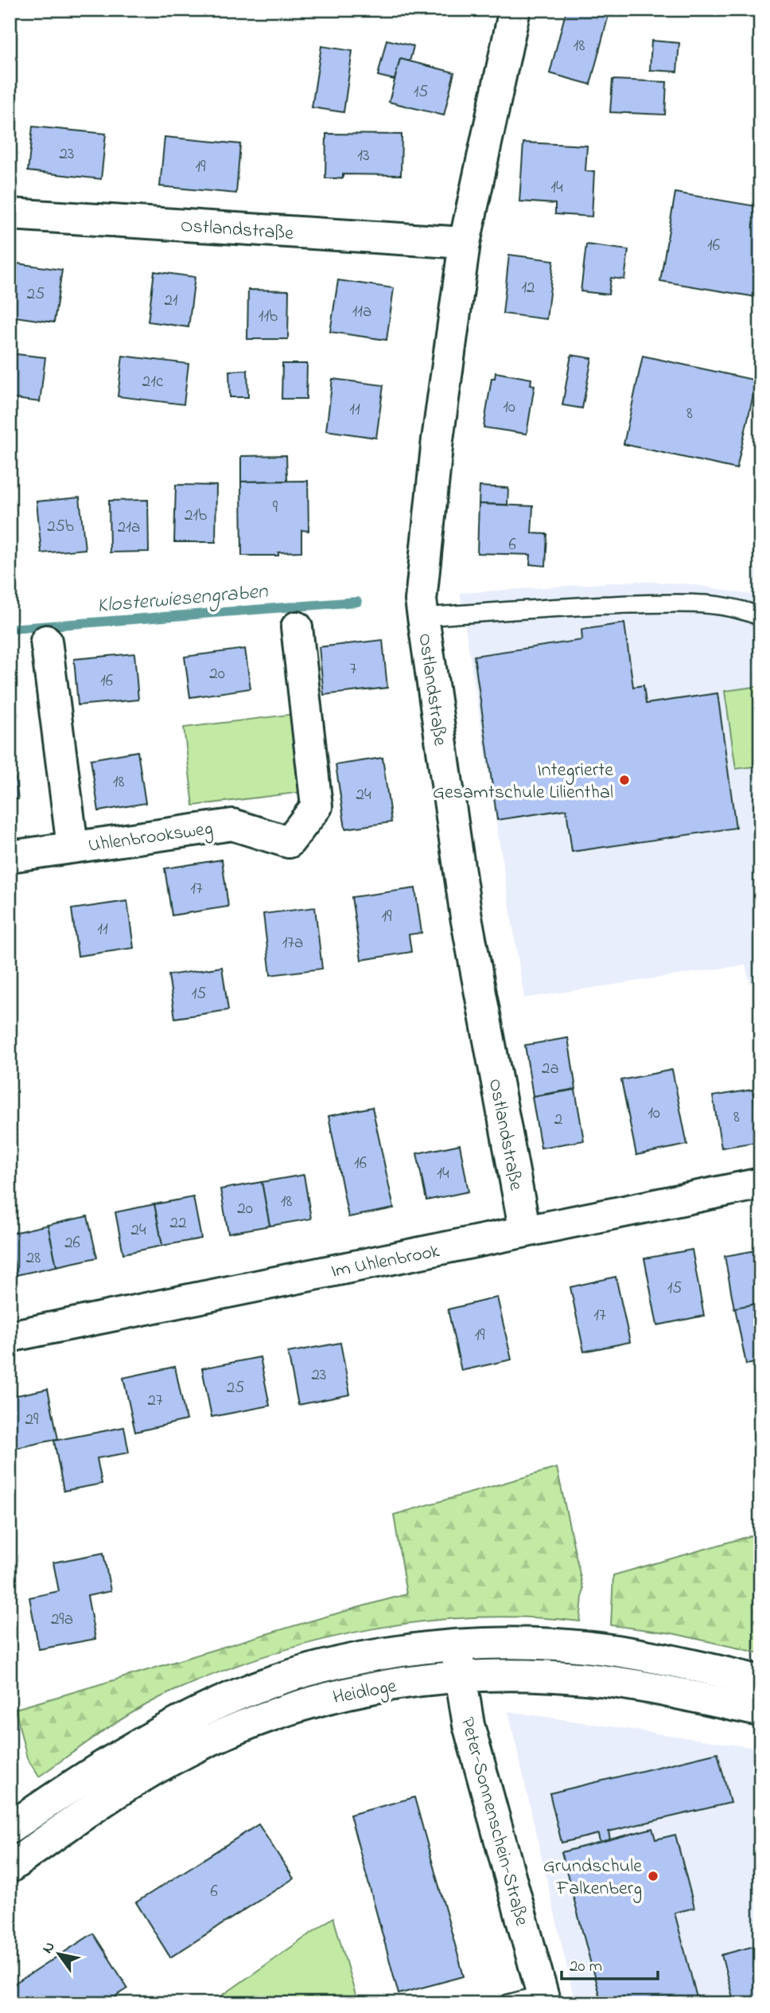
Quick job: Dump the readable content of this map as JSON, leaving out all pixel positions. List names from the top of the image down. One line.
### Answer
{"streets":{"street":["Ostlandstraße","Uhlenbrooksweg","Im Uhlenbrook","Heidloge","Peter-Sonnenschein-Straße"]},"crossings":[["Ostlandstraße","Im Uhlenbrook"],["Heidloge","Peter-Sonnenschein-Straße"]],"water":["Klosterwiesengraben"],"places":["Integrierte Gesamtschule Lilienthal","Grundschule Falkenberg"],"house_numbers":["18","15","23","13","19","14","16","12","25","21","11a","11b","21c","10","11","8","9","21b","25b","21a","6","7","20","16","18","24","17","19","11","17a","15","2a","10","8","2","16","14","18","20","22","24","26","28","15","17","19","23","25","27","29","29a","6"],"scale_bar":"20 m","north":"top left"}
